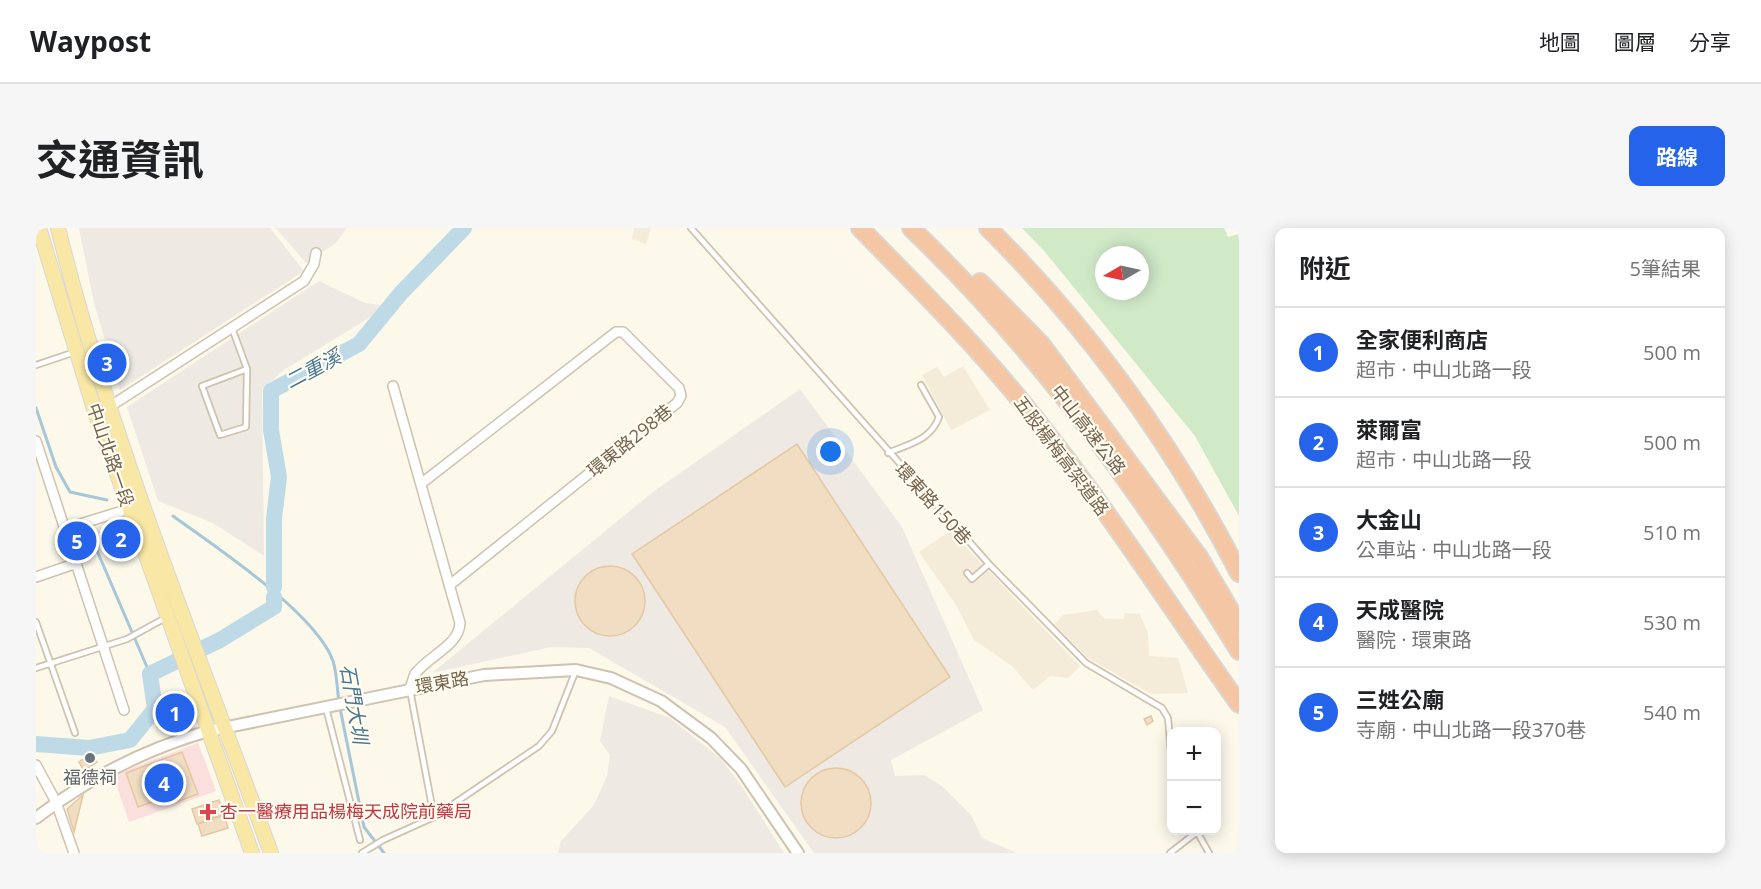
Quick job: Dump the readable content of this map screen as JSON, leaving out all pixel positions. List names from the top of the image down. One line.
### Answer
{"streets":{"highway":["中山高速公路","五股楊梅高架道路"],"main road":["中山北路一段"],"street":["環東路298巷","環東路"],"lane":["環東路150巷"]},"crossings":[["中山北路一段","環東路"]],"water":["二重溪","石門大圳"],"places":{"other":["福德祠"],"health":["杏一醫療用品楊梅天成院前藥局"]},"north":"left","page":{"header":"Waypost","nav":["地圖","圖層","分享"],"title":"交通資訊","buttons":"路線","heading":["附近","5筆結果"],"list":[{"mark":"1","name":"全家便利商店","note":"超市 · 中山北路一段","value":"500 m"},{"mark":"2","name":"萊爾富","note":"超市 · 中山北路一段","value":"500 m"},{"mark":"3","name":"大金山","note":"公車站 · 中山北路一段","value":"510 m"},{"mark":"4","name":"天成醫院","note":"醫院 · 環東路","value":"530 m"},{"mark":"5","name":"三姓公廟","note":"寺廟 · 中山北路一段370巷","value":"540 m"}],"pins":["3","2","5","1","4"],"map_buttons":["+","−"]}}
